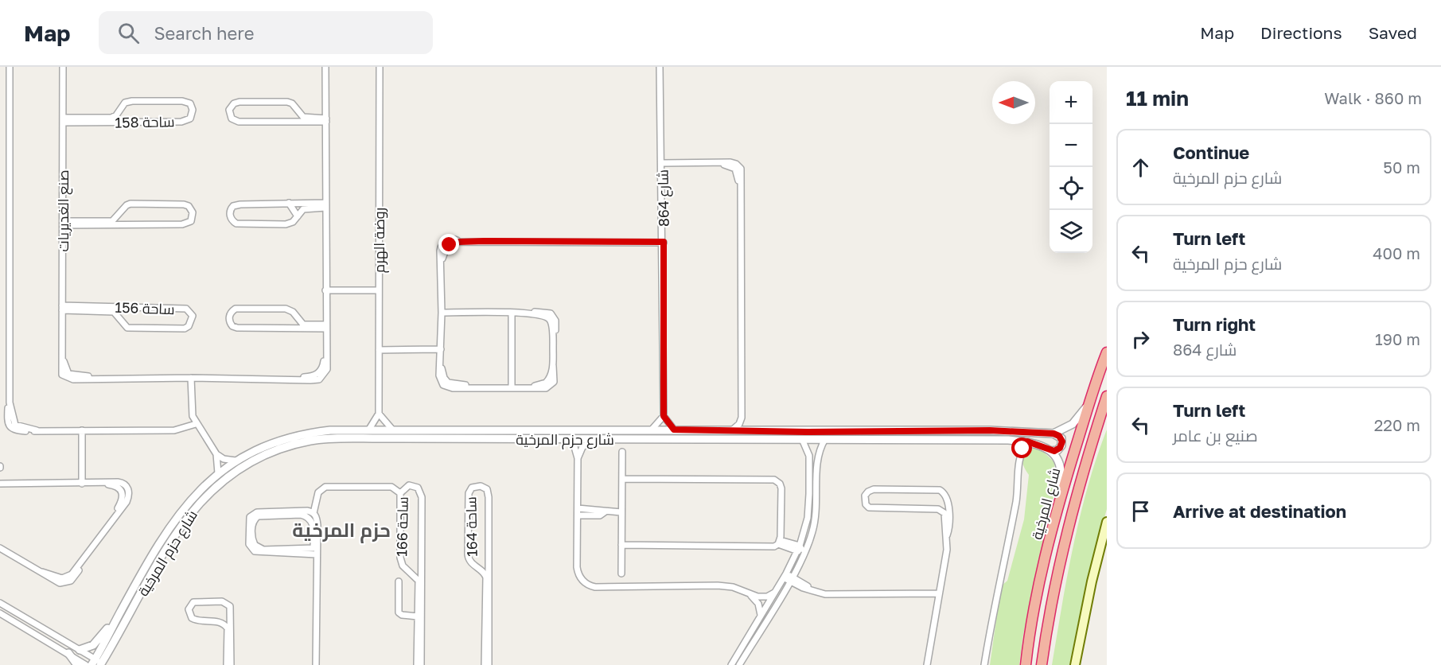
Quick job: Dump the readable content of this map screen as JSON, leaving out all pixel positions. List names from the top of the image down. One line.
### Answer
{"streets":{"highway":["شارع المرخية"],"street":["ساحة 158","شارع 864","صنع الغديريات","روضة الهرم","ساحة 156","شارع حزم المرخية","ساحة 166","ساحة 164"]},"crossings":[["ساحة 158","صنع الغديريات"],["صنع الغديريات","ساحة 156"]],"districts":["حزم المرخية"],"north":"left","page":{"header":"Map","search":"Search here","nav":["Map","Directions","Saved"],"heading":["11 min","Walk · 860 m"],"map_buttons":["+","−"],"list":[["Continue","شارع حزم المرخية","50 m"],["Turn left","شارع حزم المرخية","400 m"],["Turn right","شارع 864","190 m"],["Turn left","صنيع بن عامر","220 m"],"Arrive at destination"]}}
